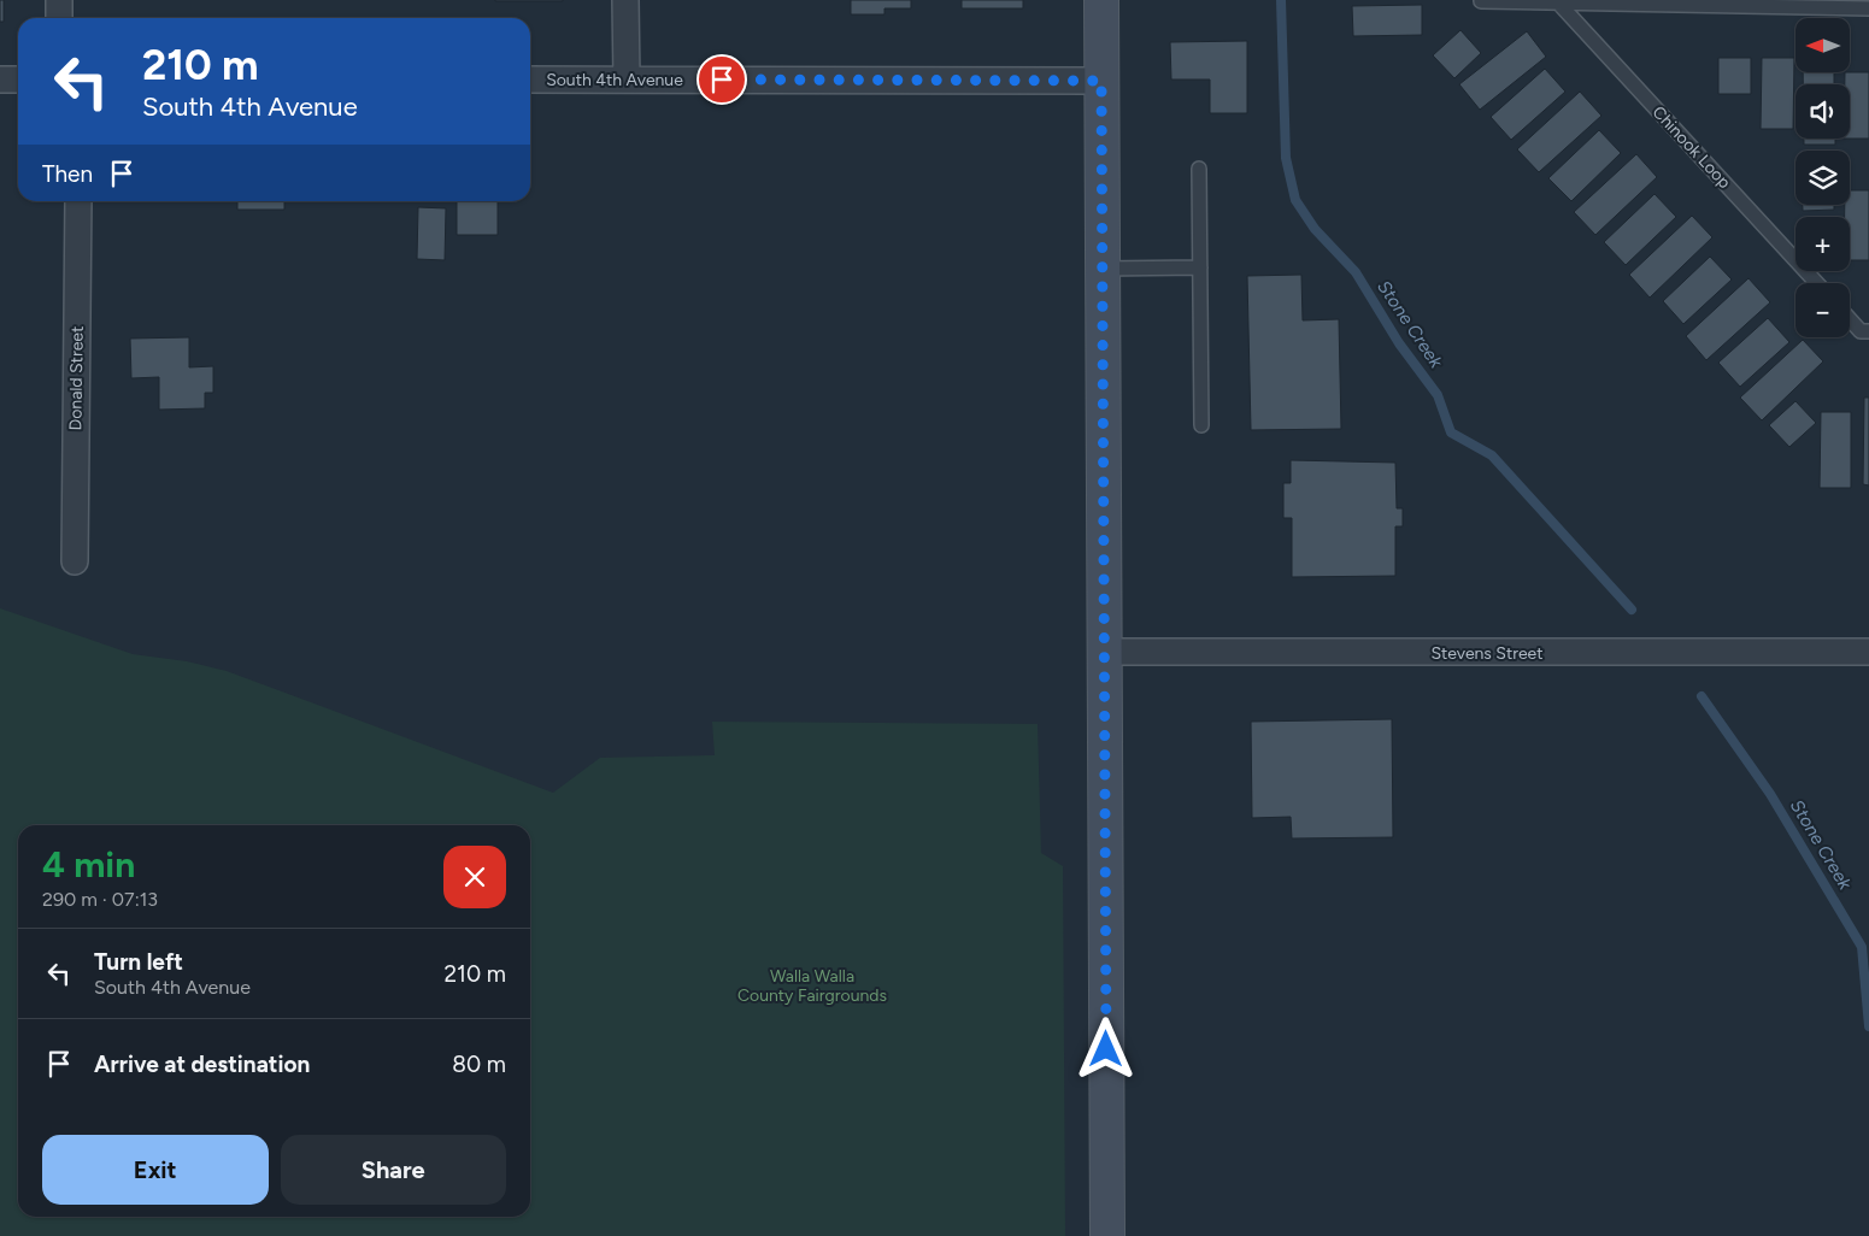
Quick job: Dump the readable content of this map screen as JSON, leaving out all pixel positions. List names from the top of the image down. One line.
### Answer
{"streets":{"street":["South 4th Avenue","Donald Street","Stevens Street"],"lane":["Chinook Loop"]},"water":["Stone Creek"],"parks":["Walla Walla County Fairgrounds"],"north":"left","page":{"map_buttons":["+","−"],"turn":["210 m","South 4th Avenue"],"then":"Then","heading":["4 min","290 m · 07:13"],"list":[{"name":"Turn left","note":"South 4th Avenue","value":"210 m"},{"name":"Arrive at destination","value":"80 m"}],"buttons":["Exit","Share"]}}
